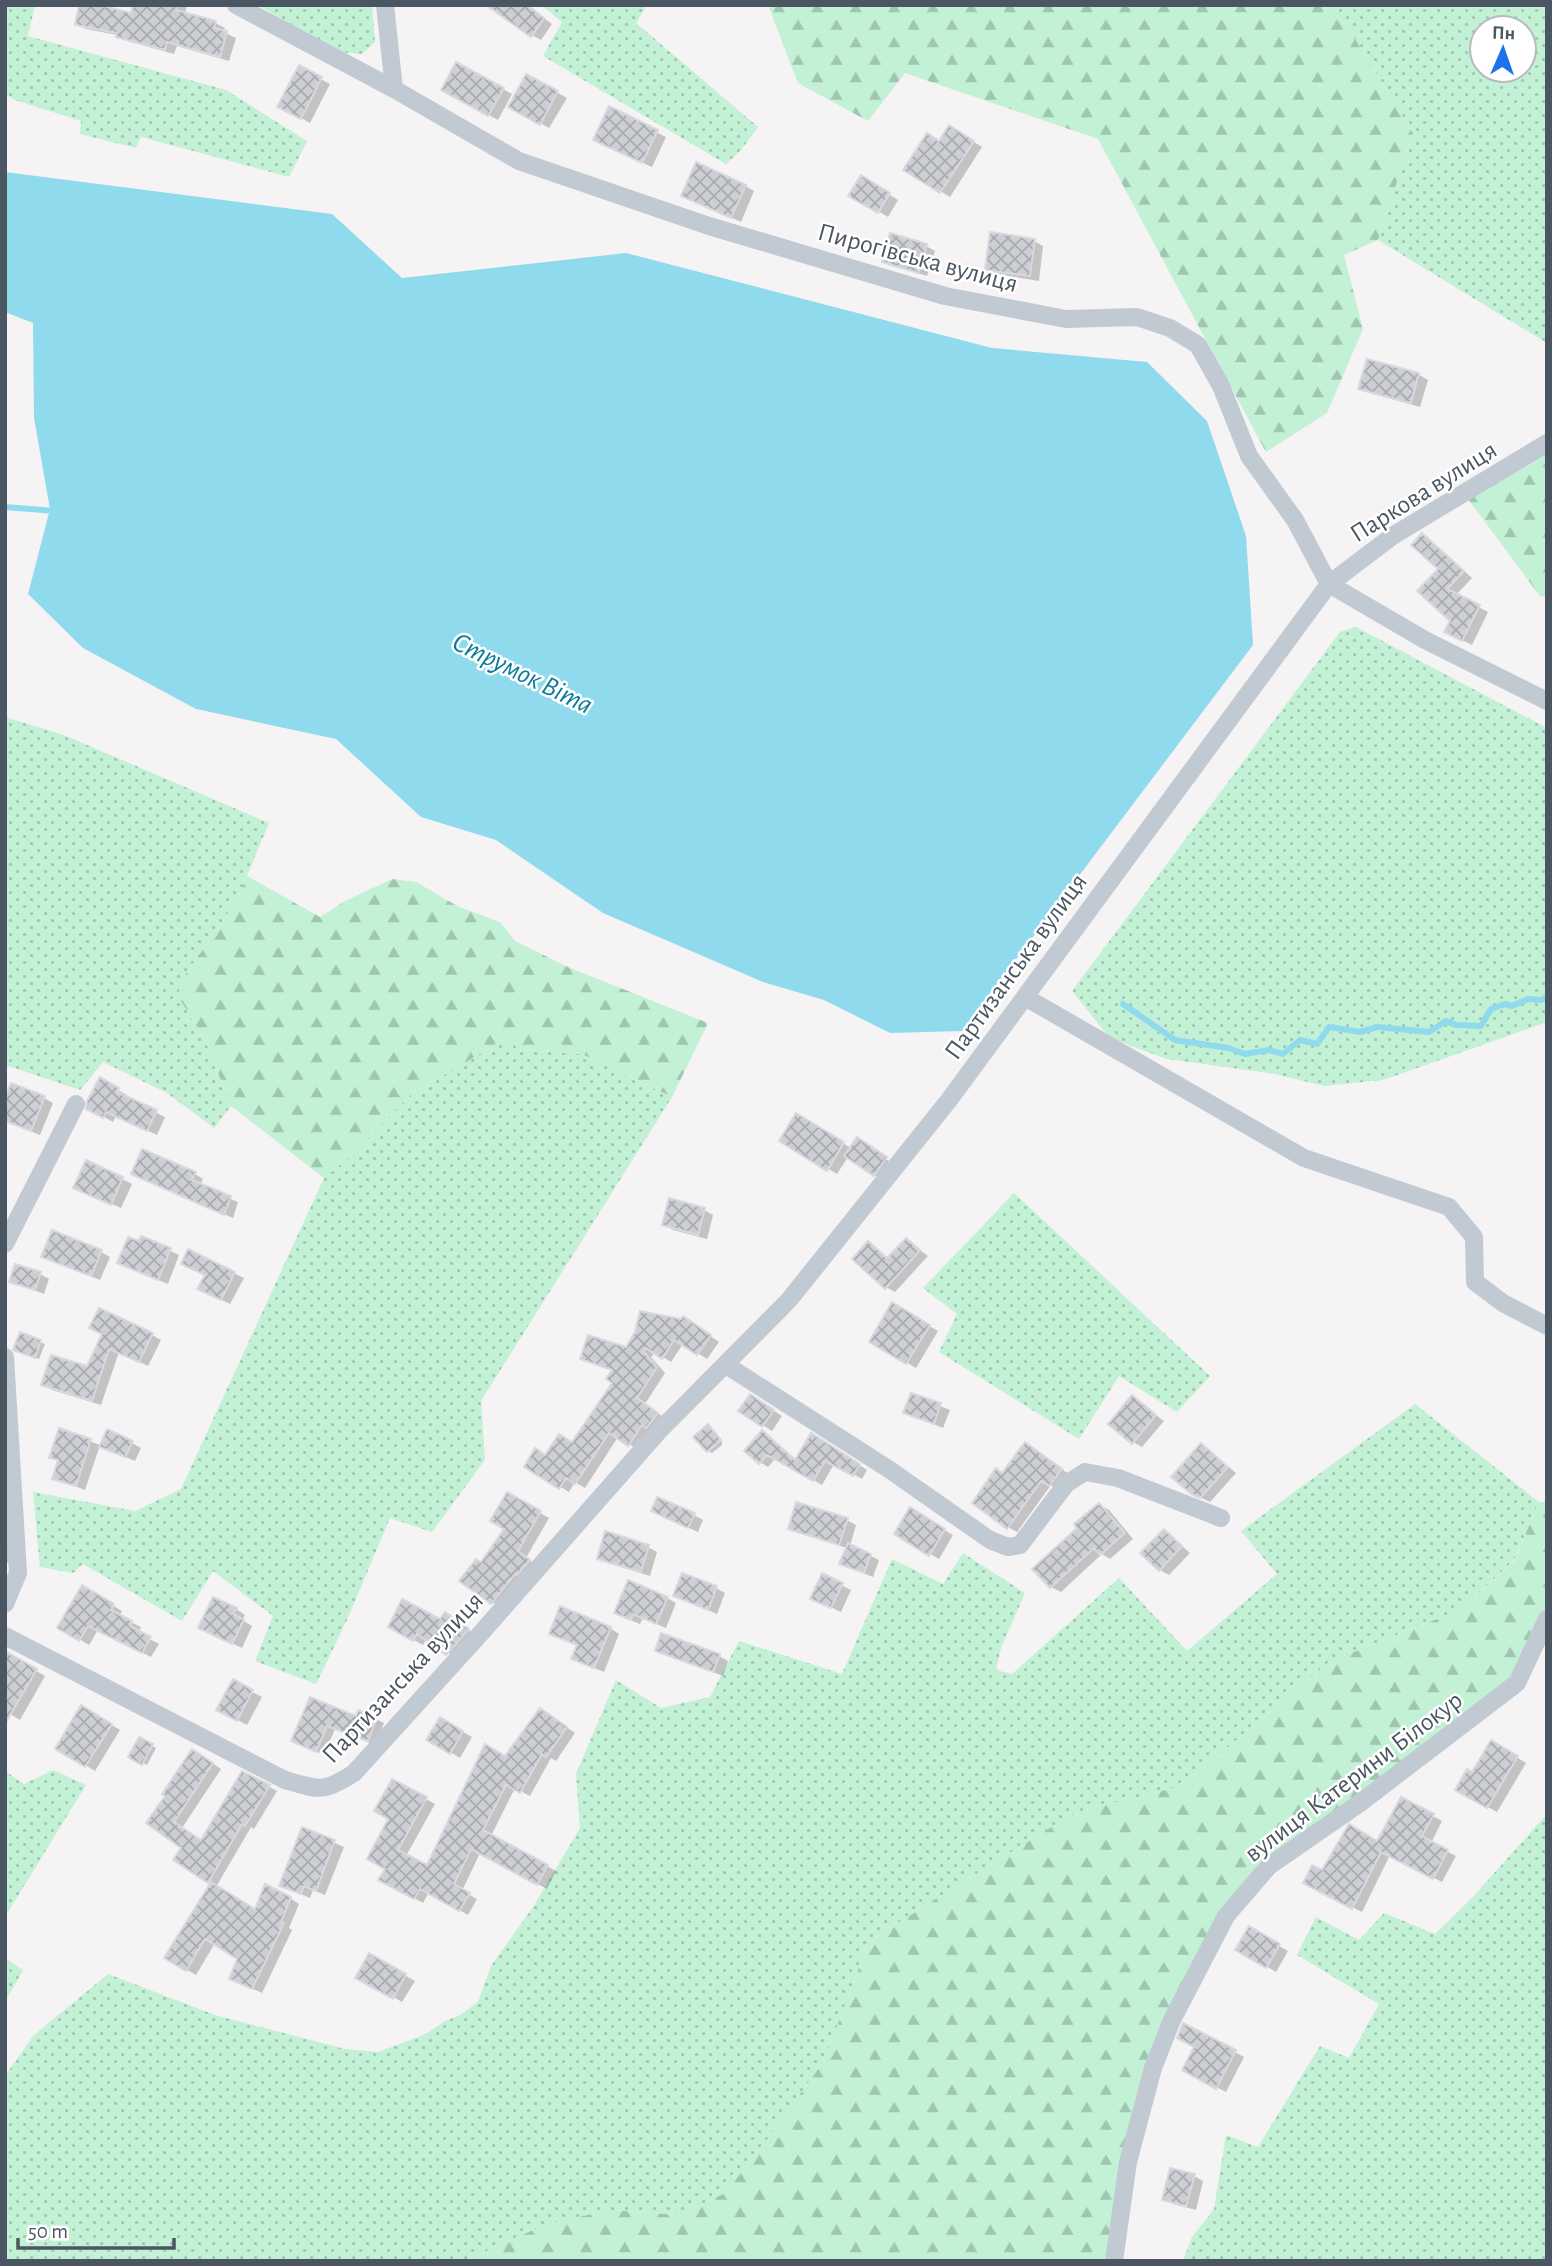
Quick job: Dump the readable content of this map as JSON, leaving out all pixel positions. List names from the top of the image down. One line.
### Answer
{"streets":{"street":["Пирогівська вулиця","Паркова вулиця","Партизанська вулиця","вулиця Катерини Білокур"]},"crossings":[["Пирогівська вулиця","Паркова вулиця"],["Пирогівська вулиця","Партизанська вулиця"],["Паркова вулиця","Партизанська вулиця"]],"water":["Струмок Віта"],"scale_bar":"50 m","north":"top"}
